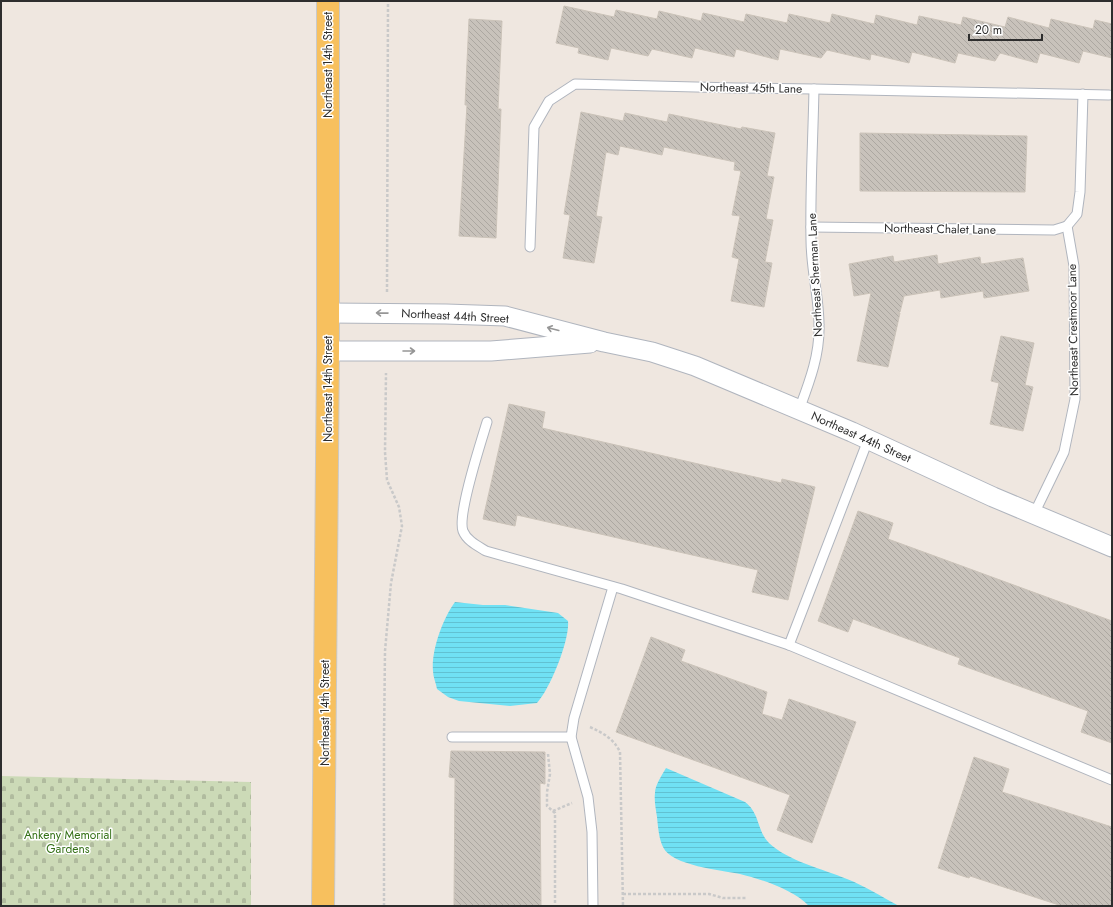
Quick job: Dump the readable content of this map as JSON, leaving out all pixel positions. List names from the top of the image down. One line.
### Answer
{"streets":{"main road":["Northeast 14th Street"],"street":["Northeast 44th Street"],"lane":["Northeast 45th Lane","Northeast Chalet Lane","Northeast Sherman Lane","Northeast Crestmoor Lane"]},"crossings":[["Northeast 14th Street","Northeast 44th Street"],["Northeast 45th Lane","Northeast Sherman Lane"],["Northeast Chalet Lane","Northeast Sherman Lane"],["Northeast Chalet Lane","Northeast Crestmoor Lane"],["Northeast Sherman Lane","Northeast 44th Street"],["Northeast 44th Street","Northeast Crestmoor Lane"]],"parks":["Ankeny Memorial Gardens"],"scale_bar":"20 m"}
